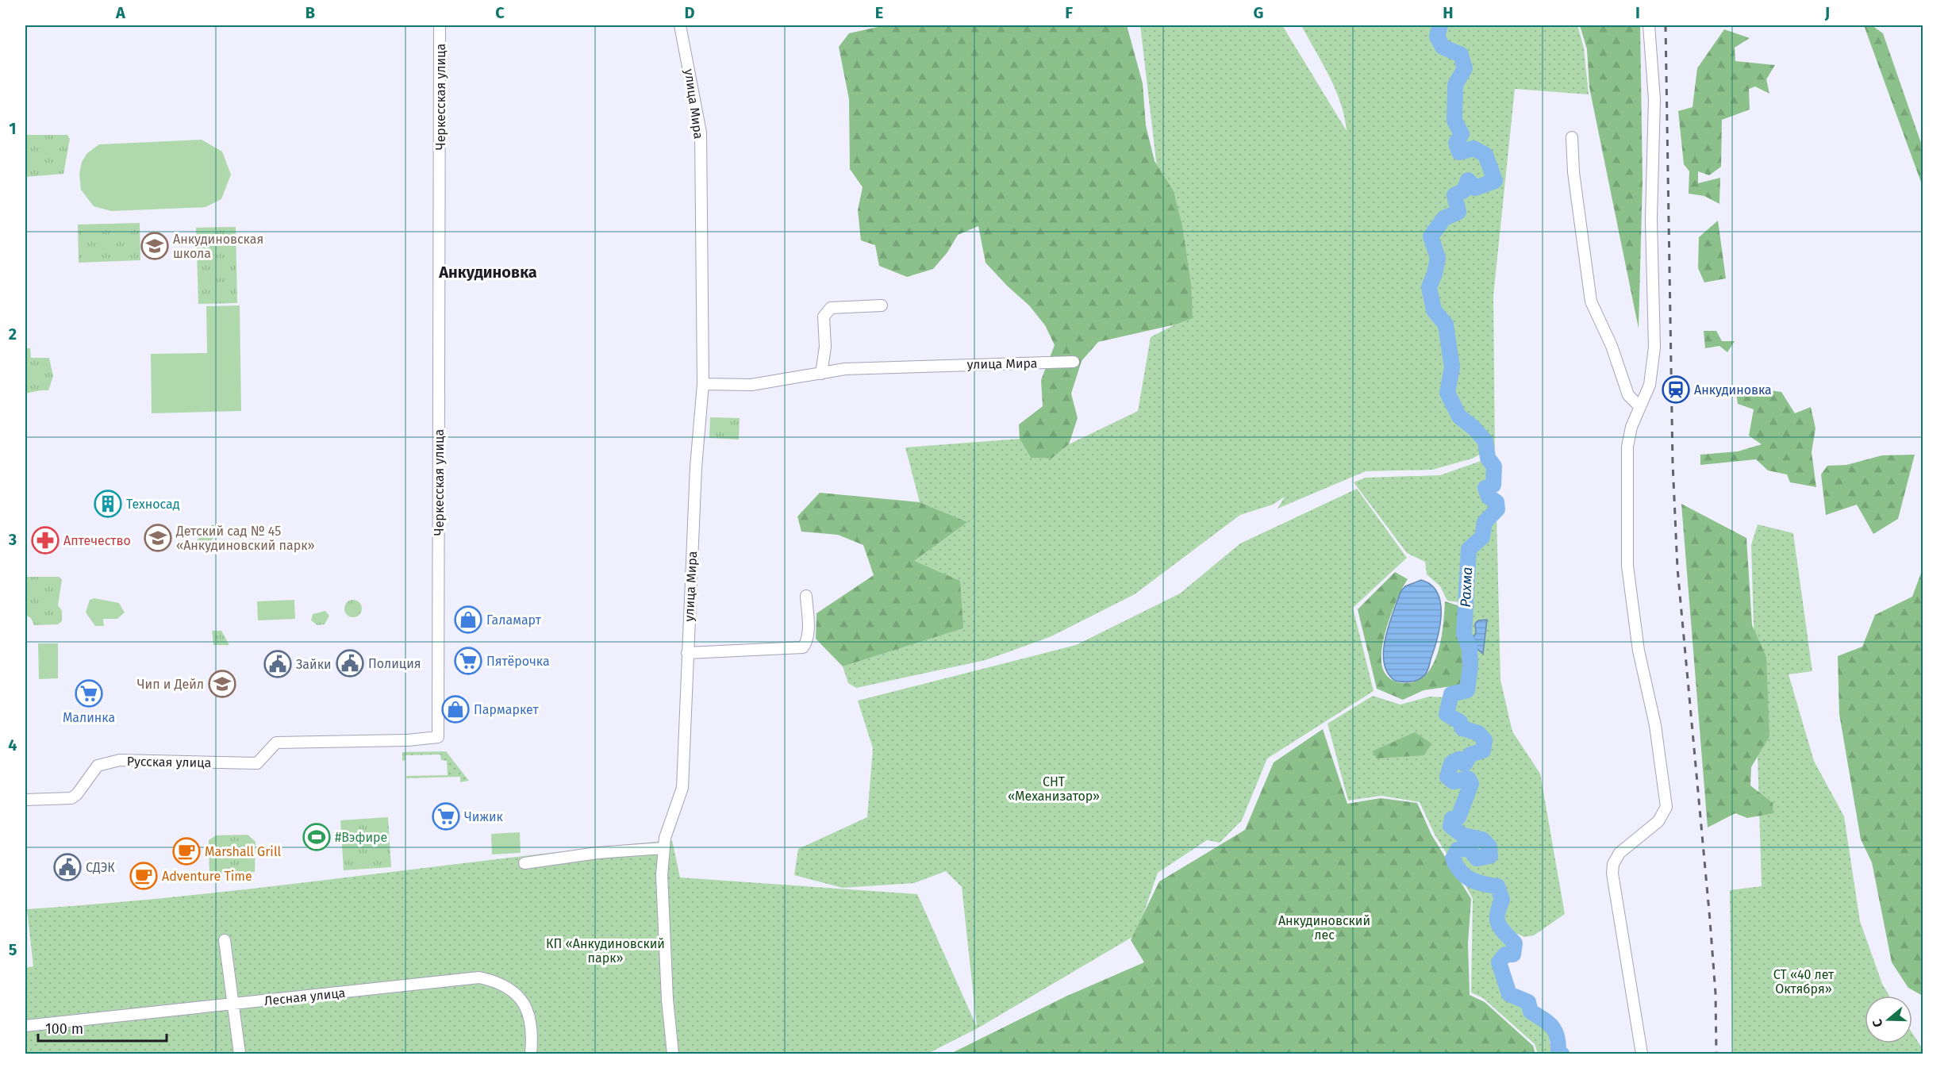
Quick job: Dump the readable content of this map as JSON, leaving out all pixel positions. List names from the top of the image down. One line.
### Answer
{"streets":{"street":["Черкесская улица","улица Мира","Русская улица","Лесная улица"]},"crossings":[["Черкесская улица","Русская улица"]],"districts":["Анкудиновка"],"water":["Рахма"],"parks":["СНТ «Механизатор»","Анкудиновский лес","КП «Анкудиновский парк»","СТ «40 лет Октября»"],"places":{"school or university":["Анкудиновская школа","Детский сад № 45 «Анкудиновский парк»","Чип и Дейл"],"station":["Анкудиновка"],"building":["Техносад"],"pharmacy":["Аптечество"],"shop":["Галамарт","Пармаркет"],"supermarket":["Пятёрочка","Малинка","Чижик"],"public building":["Полиция","Зайки","СДЭК"],"sports":["#Вэфире"],"cafe":["Marshall Grill","Adventure Time"]},"scale_bar":"100 m","north":"left","grid":{"columns":["A","B","C","D","E","F","G","H","I","J"],"rows":["1","2","3","4","5"]}}
